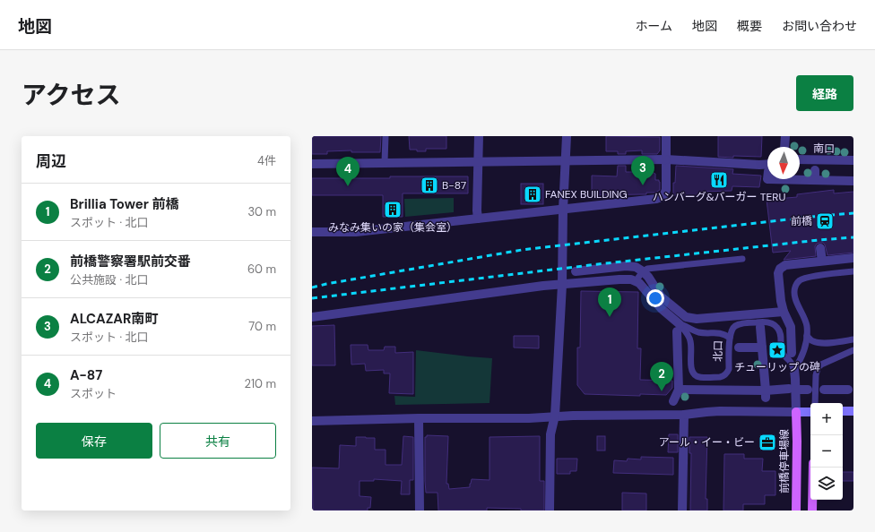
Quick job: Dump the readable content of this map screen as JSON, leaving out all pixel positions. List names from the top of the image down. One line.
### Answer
{"streets":{"main road":["前橋停車場線"],"street":["南口","北口"]},"places":{"restaurant":["ハンバーグ&バーガー TERU"],"building":["B-87","FANEX BUILDING","みなみ集いの家（集会室）"],"station":["前橋"],"place":["チューリップの碑"],"office":["アール・イー・ビー"]},"north":"bottom","page":{"header":"地図","nav":["ホーム","地図","概要","お問い合わせ"],"title":"アクセス","buttons":["経路",["保存","共有"]],"heading":["周辺","4件"],"pins":["3","4","1","2"],"list":[{"mark":"1","name":"Brillia Tower 前橋","note":"スポット · 北口","value":"30 m"},{"mark":"2","name":"前橋警察署駅前交番","note":"公共施設 · 北口","value":"60 m"},{"mark":"3","name":"ALCAZAR南町","note":"スポット · 北口","value":"70 m"},{"mark":"4","name":"A-87","note":"スポット","value":"210 m"}],"map_buttons":["+","−"]}}
